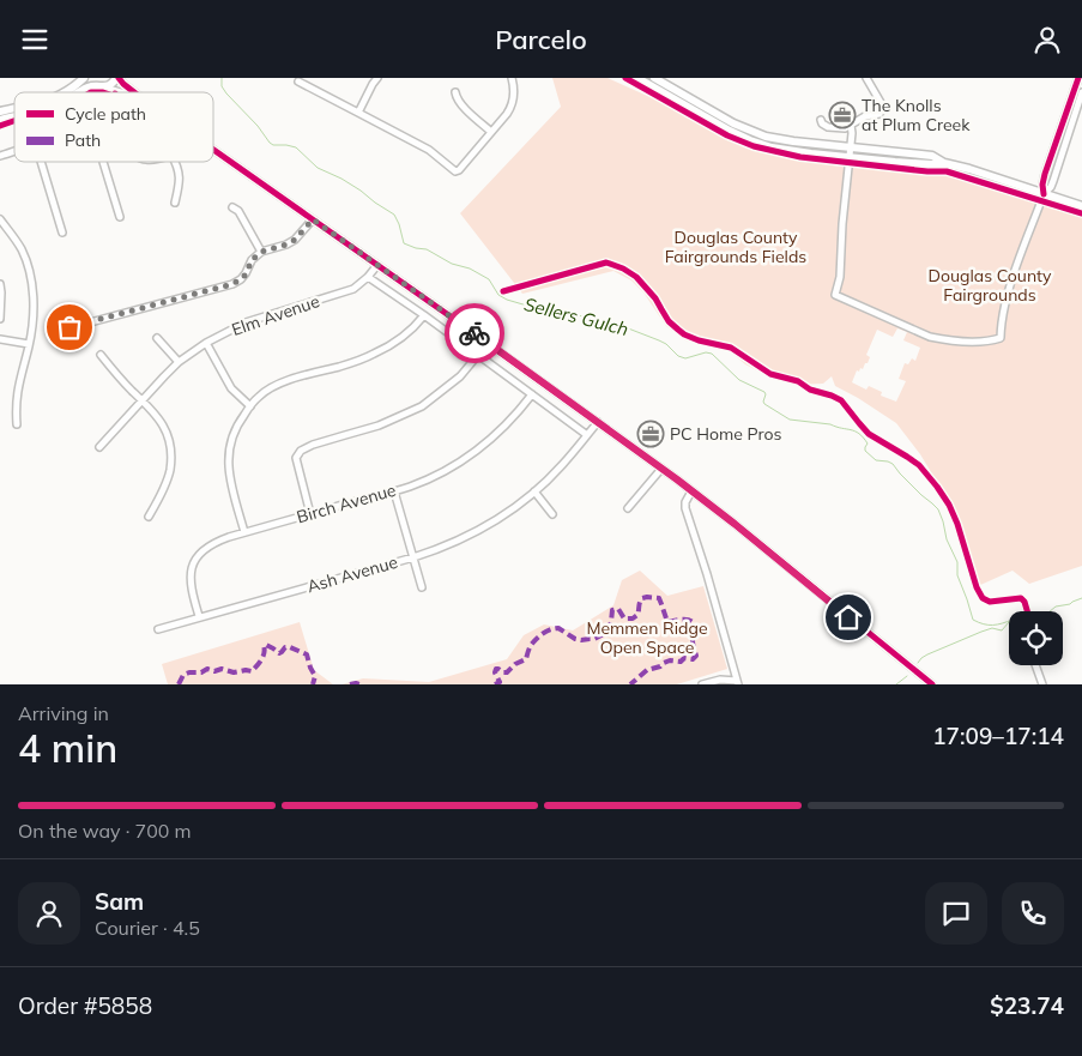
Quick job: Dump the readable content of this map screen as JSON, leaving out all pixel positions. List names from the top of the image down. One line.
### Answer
{"streets":{"street":["Elm Avenue","Birch Avenue","Ash Avenue"]},"crossings":[["Birch Avenue","Ash Avenue"]],"water":["Sellers Gulch"],"parks":["Douglas County Fairgrounds Fields","Douglas County Fairgrounds","Memmen Ridge Open Space"],"places":{"office":["The Knolls at Plum Creek","PC Home Pros"]},"legend":["Cycle path","Path"],"page":{"header":"Parcelo","heading":["4 min","Arriving in","17:09–17:14"],"panel":["Sam","Courier · 4.5","Order #5858","$23.74"],"bar":"On the way · 700 m"}}
